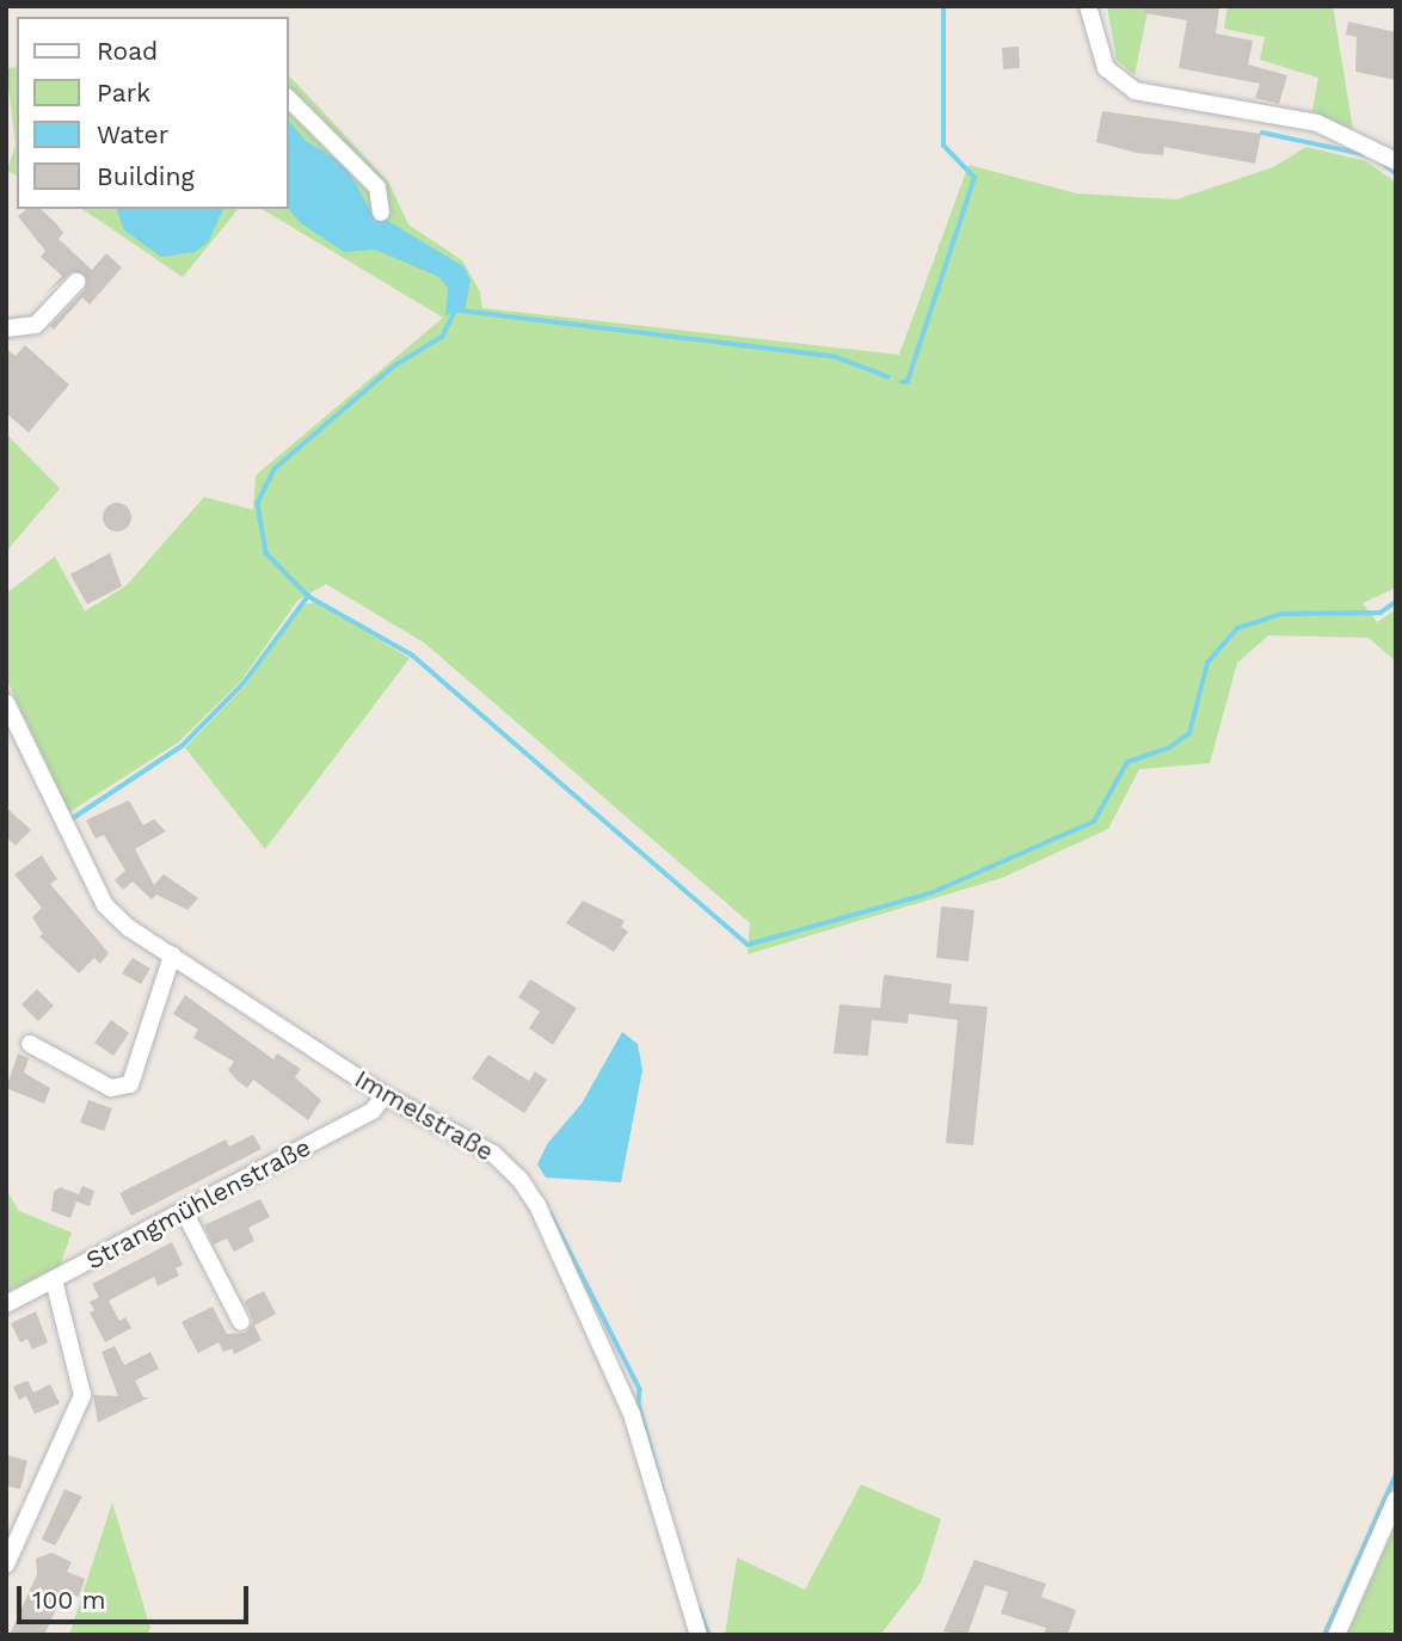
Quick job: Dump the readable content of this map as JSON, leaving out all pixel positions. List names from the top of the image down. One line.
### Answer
{"streets":{"street":["Immelstraße","Strangmühlenstraße"]},"crossings":[["Immelstraße","Strangmühlenstraße"]],"legend":["Road","Park","Water","Building"],"scale_bar":"100 m"}
